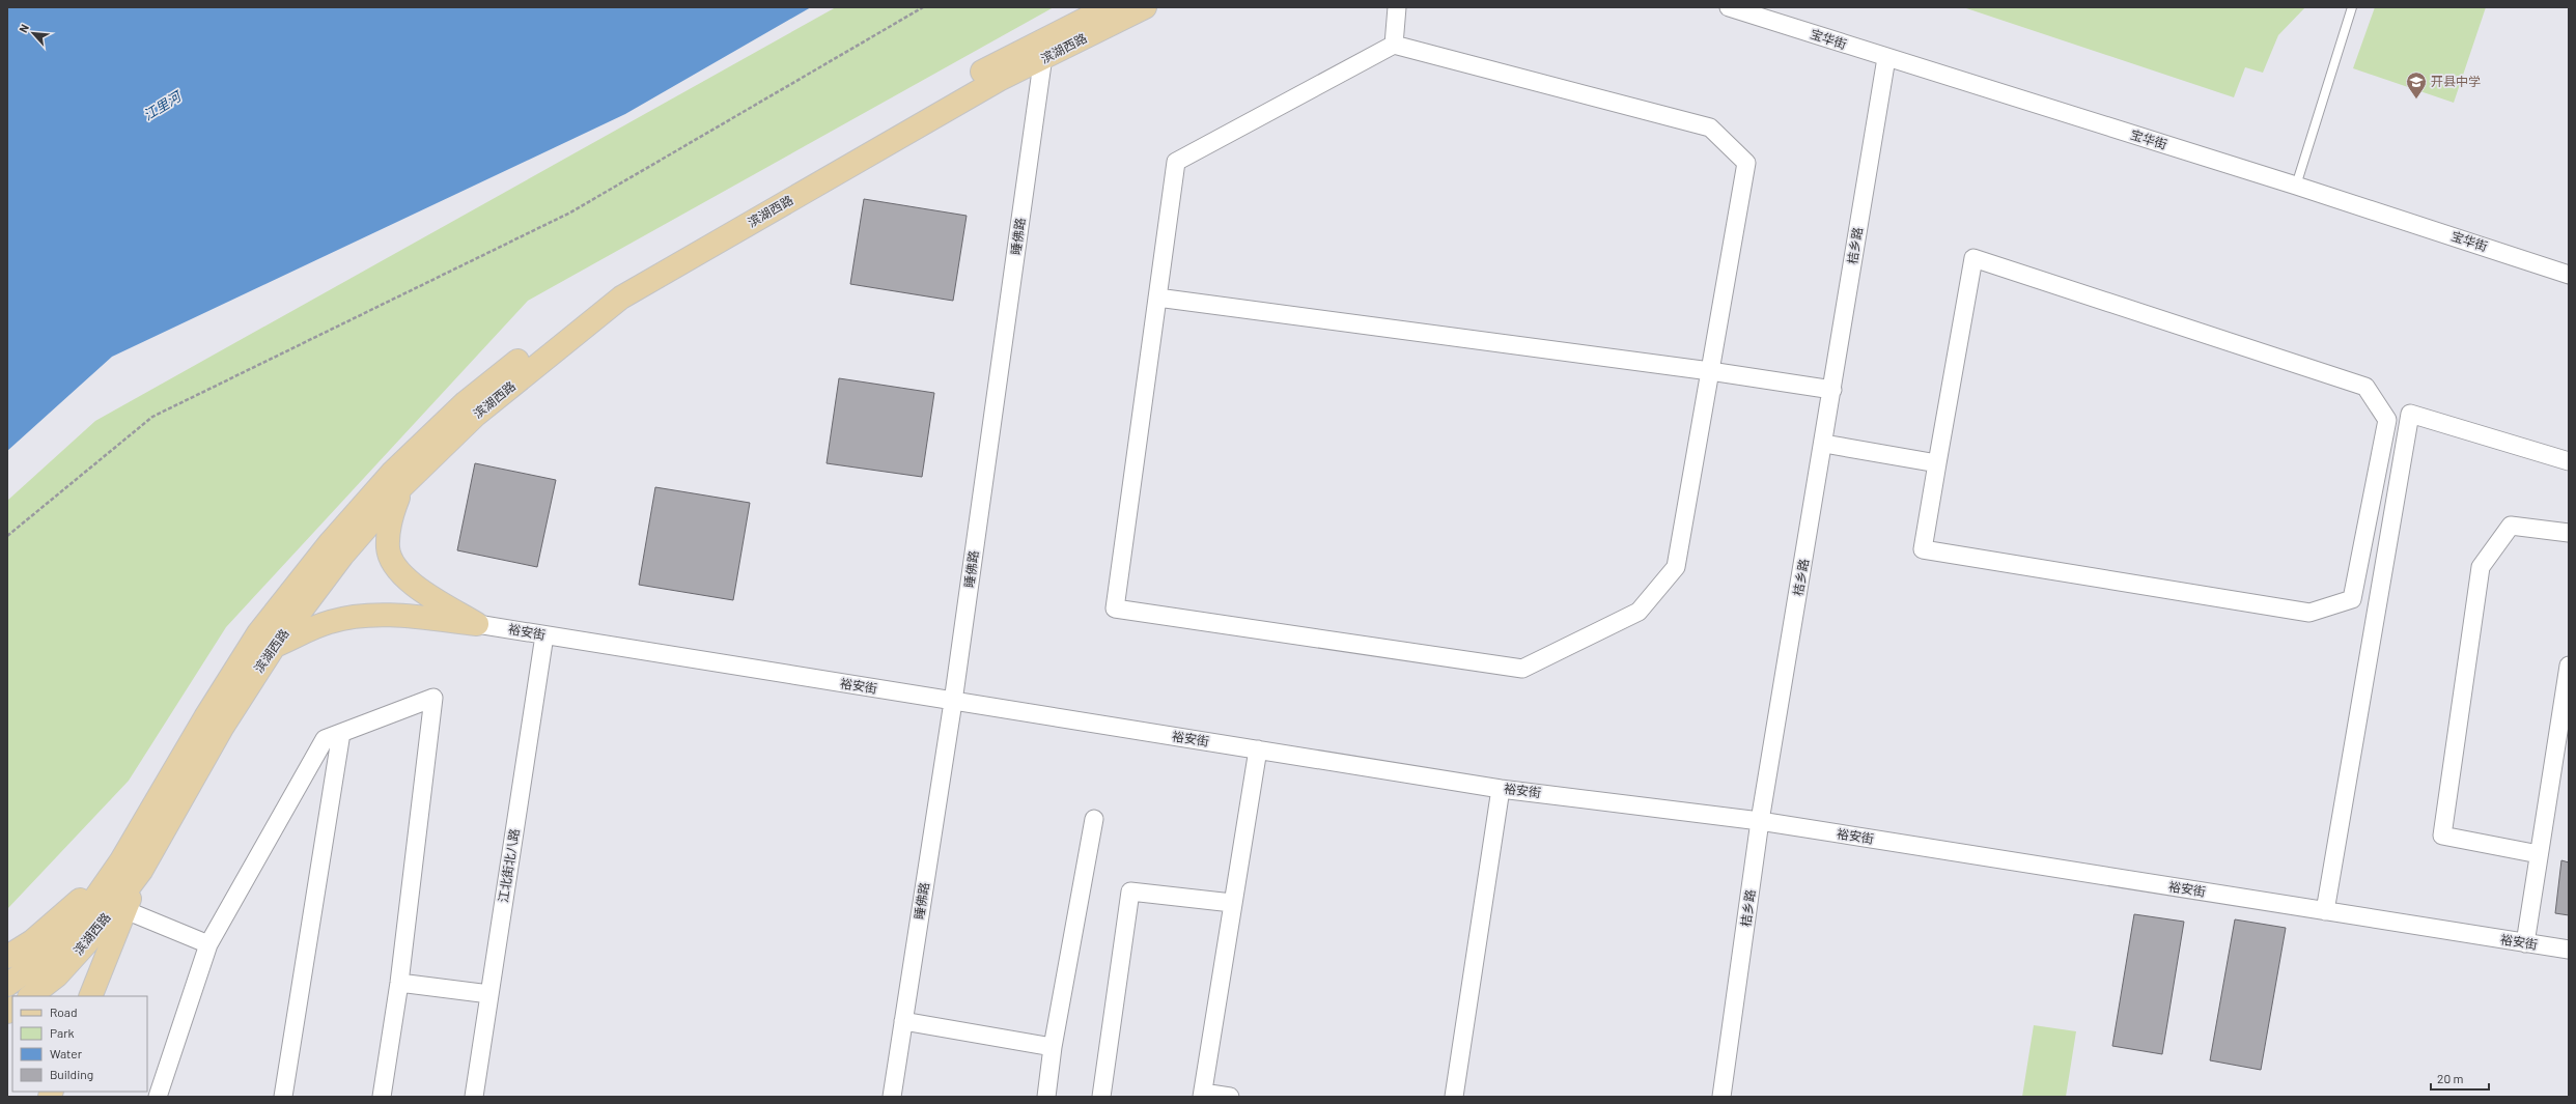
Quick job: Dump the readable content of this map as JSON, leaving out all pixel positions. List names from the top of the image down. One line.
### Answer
{"streets":{"main road":["滨湖西路"],"street":["宝华街","睡佛路","桔乡路","裕安街","江北街北八路"]},"crossings":[["宝华街","桔乡路"],["滨湖西路","睡佛路"],["睡佛路","裕安街"],["桔乡路","裕安街"],["裕安街","江北街北八路"]],"water":["江里河"],"places":{"school or university":["开县中学"]},"legend":["Road","Park","Water","Building"],"scale_bar":"20 m","north":"top left"}
